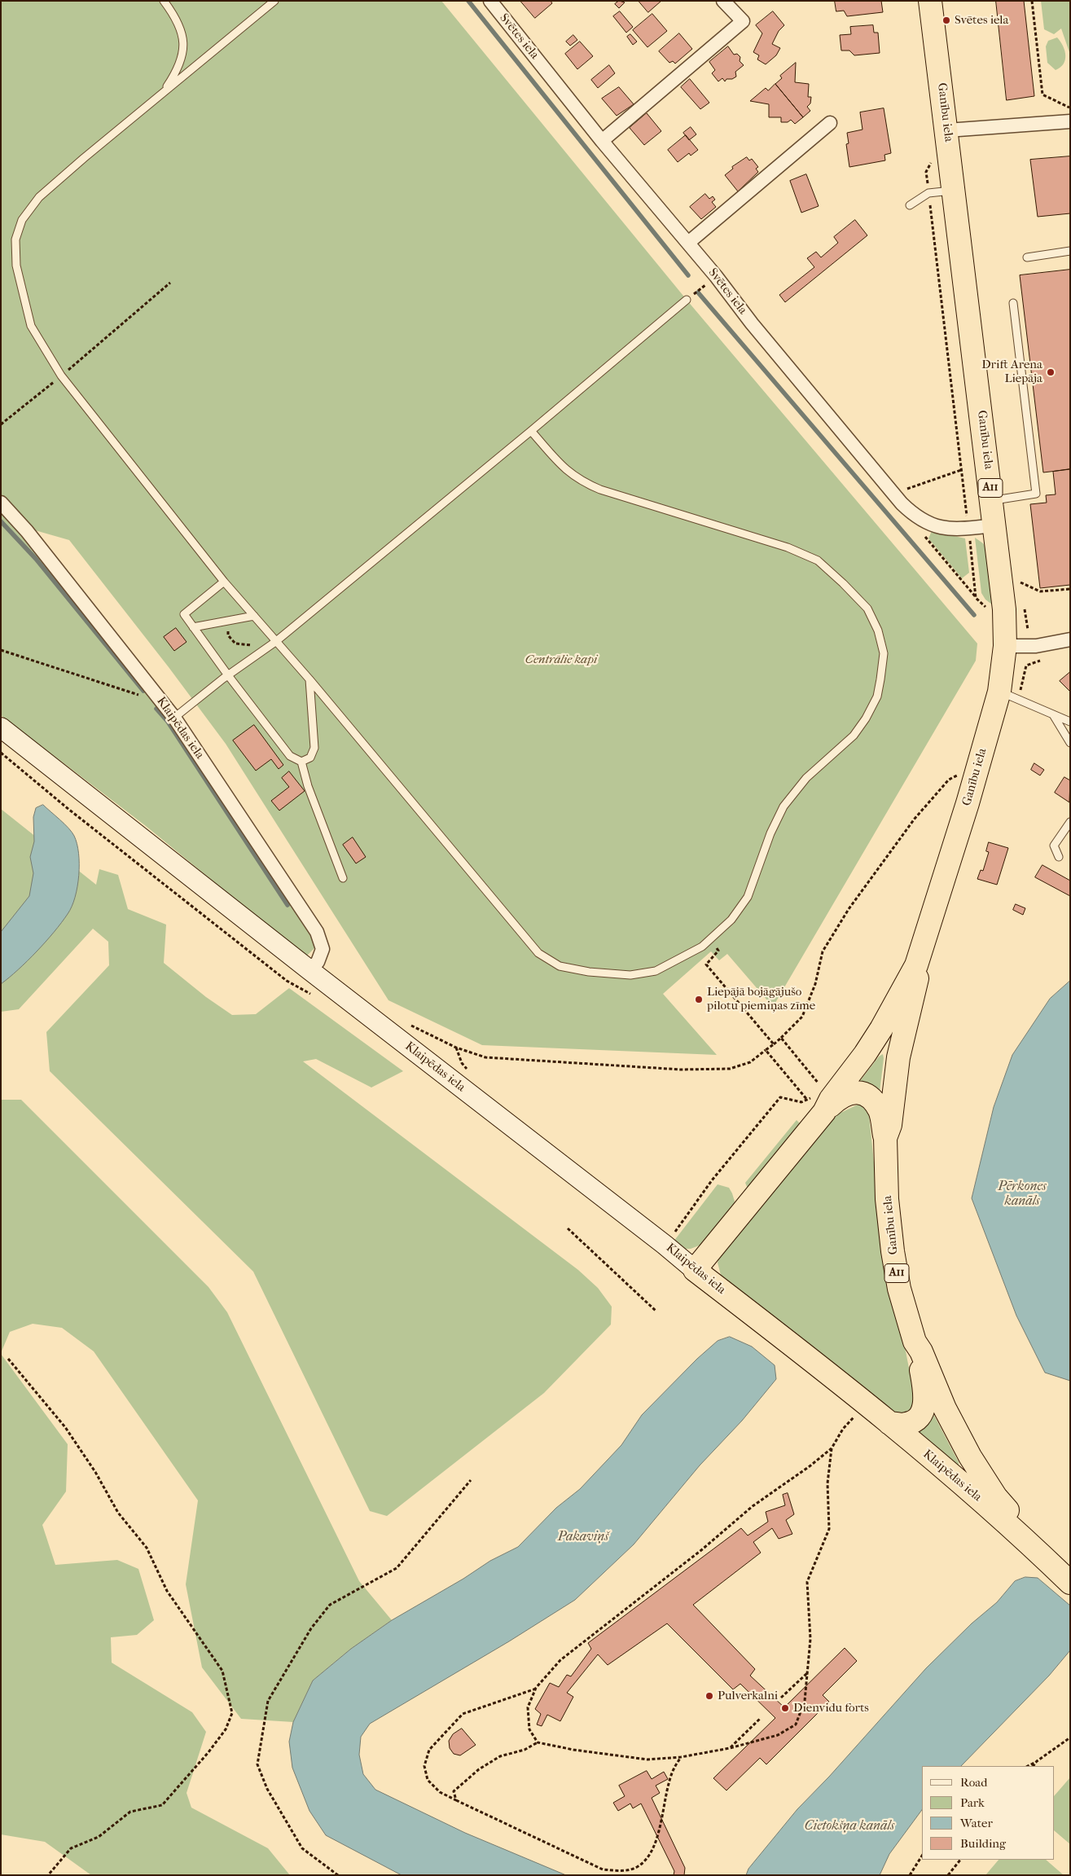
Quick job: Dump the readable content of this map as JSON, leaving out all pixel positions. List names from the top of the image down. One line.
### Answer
{"streets":{"highway":["Ganību iela","A11","Klaipēdas iela"],"street":["Svētes iela"]},"crossings":[["Svētes iela","Ganību iela"],["Ganību iela","Klaipēdas iela"]],"water":["Pērkones kanāls","Pakaviņš","Cietokšņa kanāls"],"parks":["Centrālie kapi"],"places":["Svētes iela","Drift Arena Liepāja","Liepājā bojāgājušo pilotu piemiņas zīme","Pulverkalni","Dienvidu forts"],"legend":["Road","Park","Water","Building"]}
